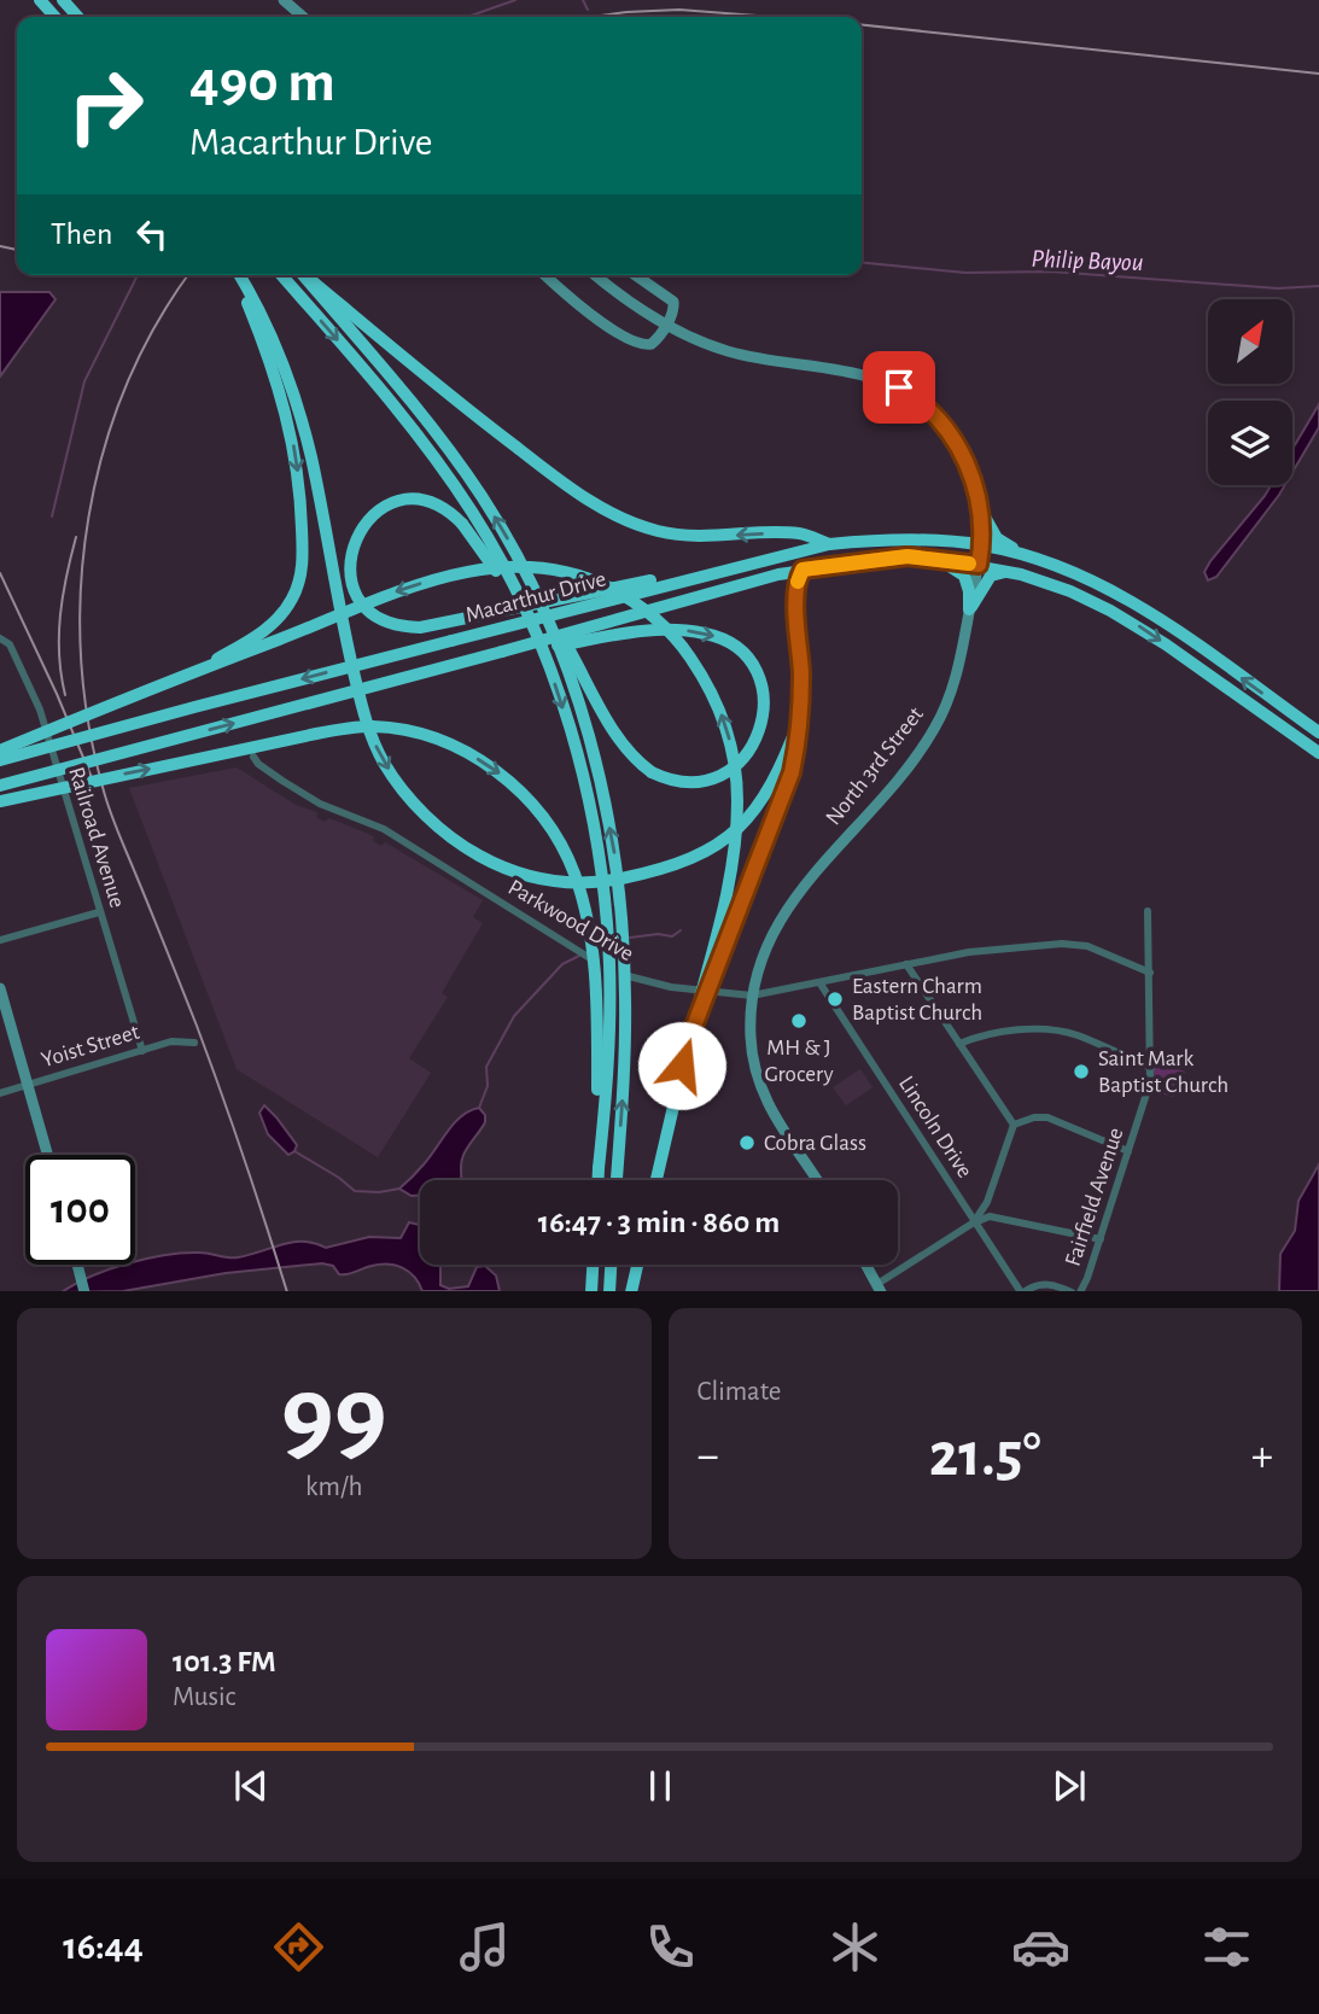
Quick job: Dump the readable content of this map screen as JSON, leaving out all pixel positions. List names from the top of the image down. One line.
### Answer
{"streets":{"highway":["Macarthur Drive"],"street":["North 3rd Street","Railroad Avenue","Parkwood Drive","Yoist Street","Lincoln Drive","Fairfield Avenue"]},"crossings":[["Macarthur Drive","North 3rd Street"],["North 3rd Street","Parkwood Drive"],["Railroad Avenue","Yoist Street"],["Parkwood Drive","Lincoln Drive"],["Parkwood Drive","Fairfield Avenue"]],"water":["Philip Bayou"],"places":["Eastern Charm Baptist Church","MH & J Grocery","Saint Mark Baptist Church","Cobra Glass"],"north":"top right","page":{"turn":["490 m","Macarthur Drive"],"then":"Then","limit":"100","trip":"16:47 · 3 min · 860 m","tile":[["99","km/h"],"Climate"],"heat":["−","21.5°","+"],"song":["101.3 FM","Music"],"tabs":"16:44"}}
